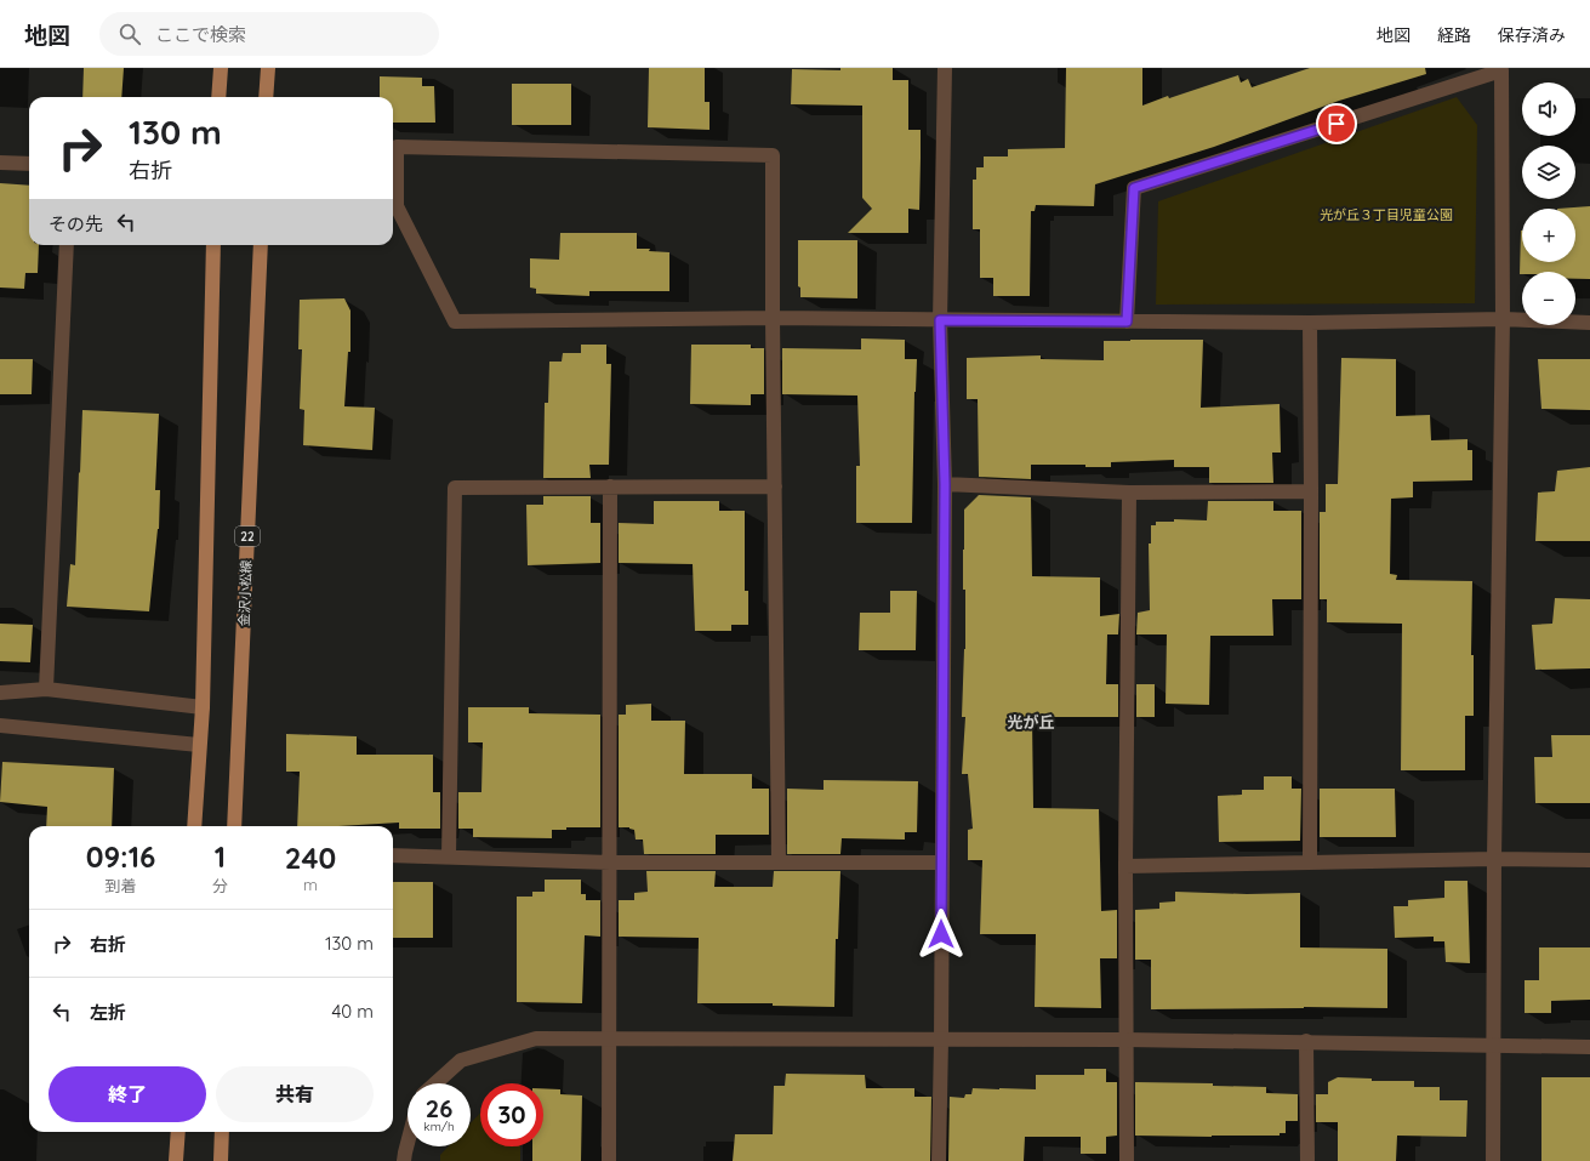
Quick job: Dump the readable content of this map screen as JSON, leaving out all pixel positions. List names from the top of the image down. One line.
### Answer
{"streets":{"main road":["22","金沢小松線"]},"districts":["光が丘"],"parks":["光が丘３丁目児童公園"],"page":{"header":"地図","search":"ここで検索","nav":["地図","経路","保存済み"],"map_buttons":["+","−"],"turn":["130 m","右折"],"then":"その先","eta":["09:16","到着","1","分","240","m"],"list":[{"name":"右折","value":"130 m"},{"name":"左折","value":"40 m"}],"buttons":["終了","共有"],"speed":"26 km/h","limit":"30"}}
